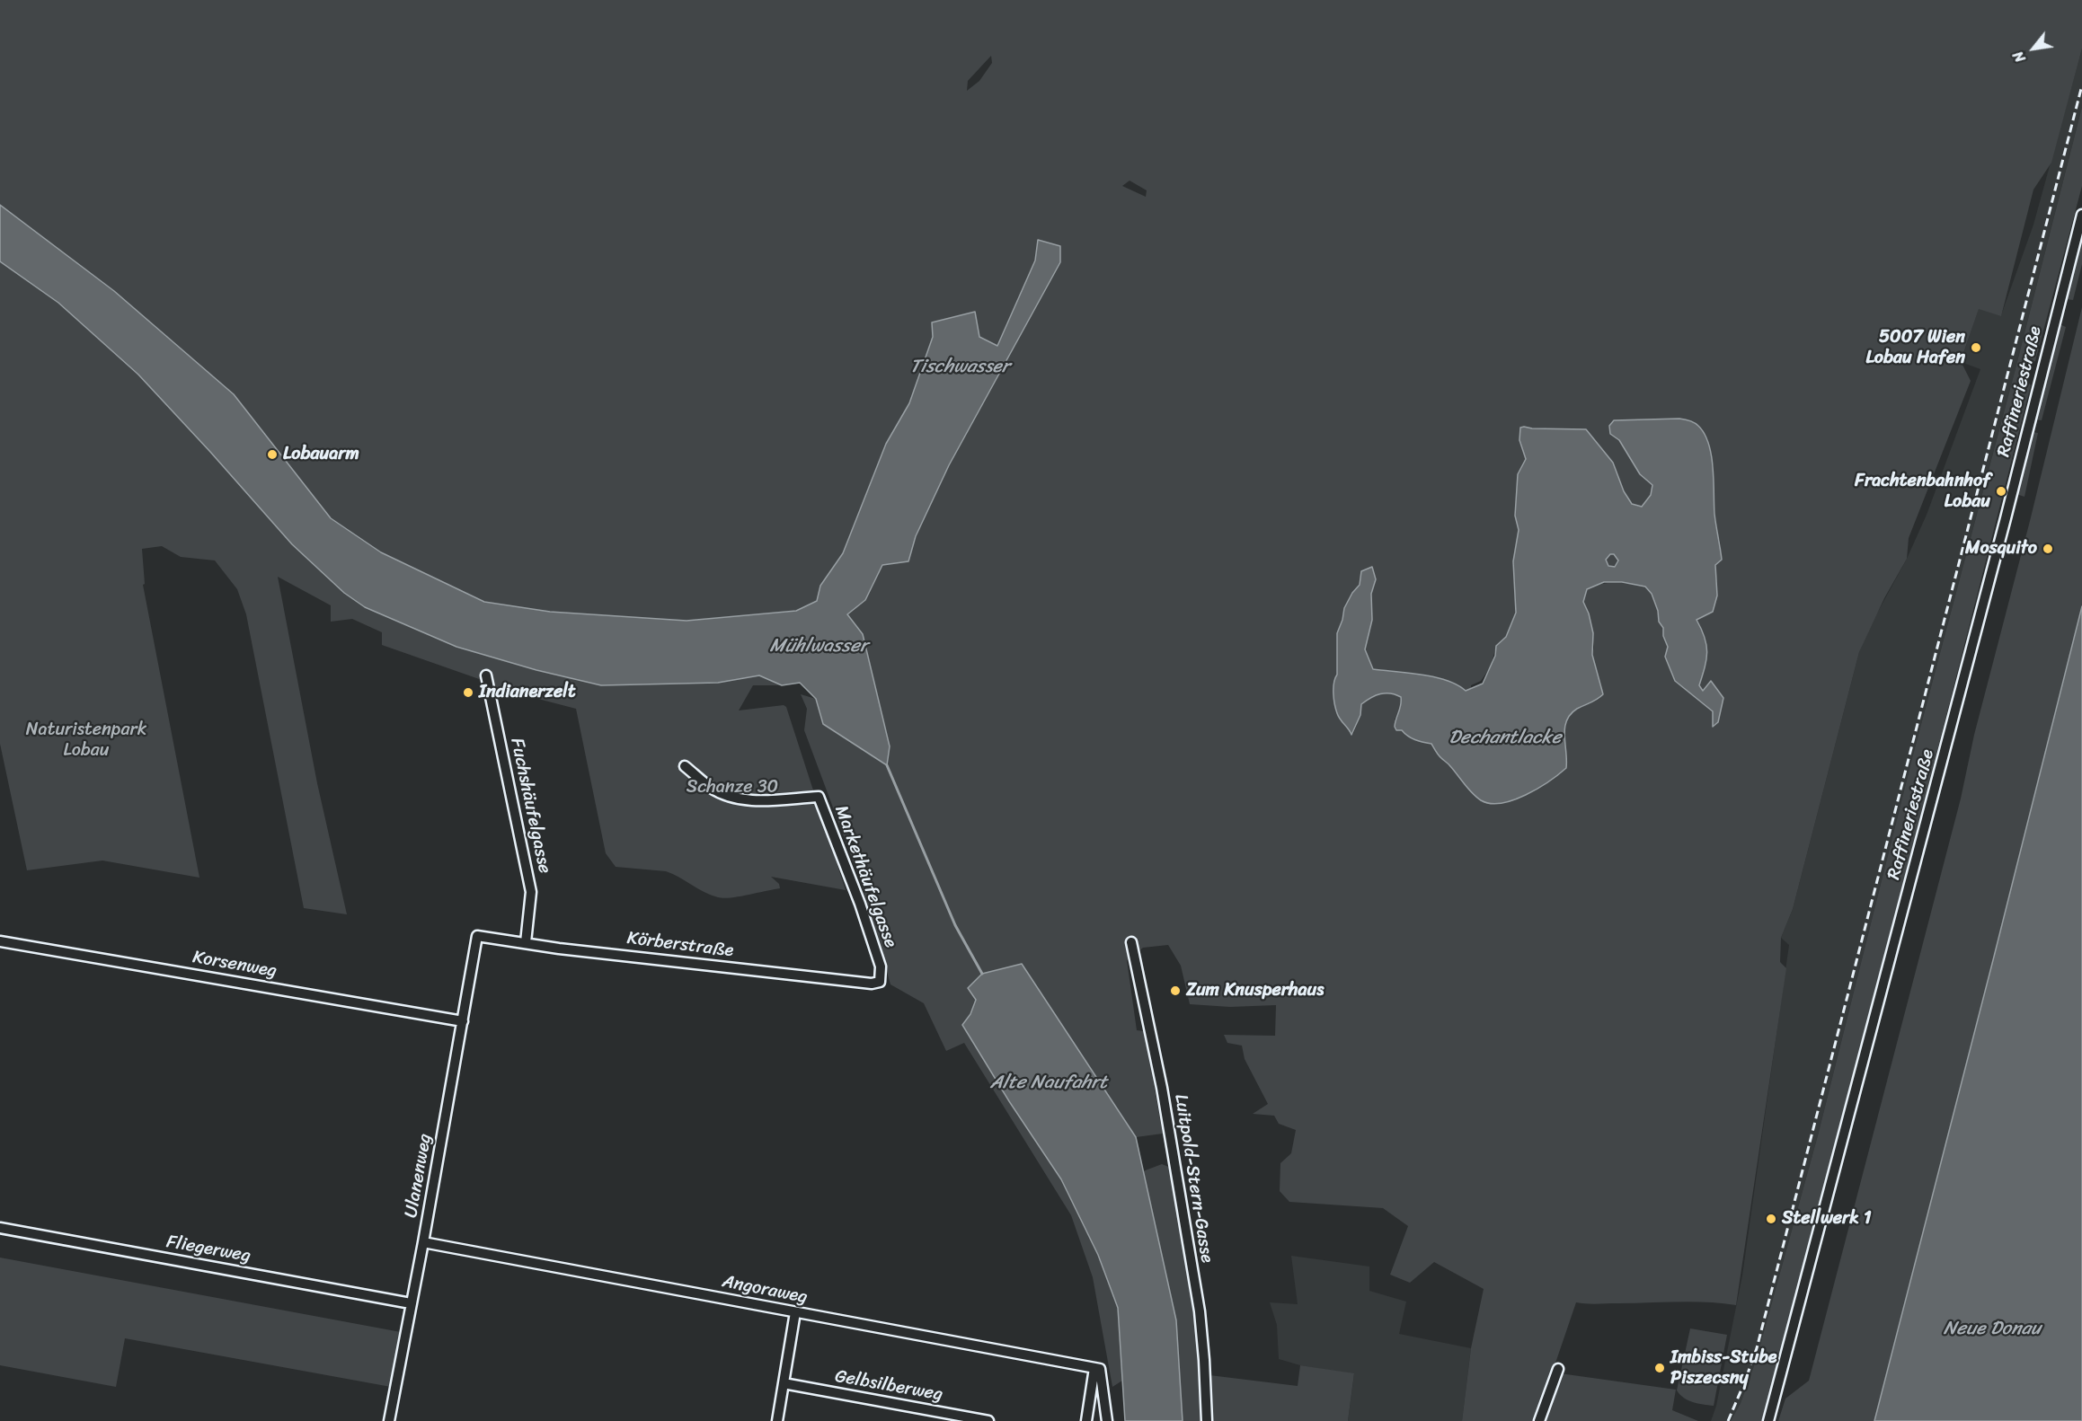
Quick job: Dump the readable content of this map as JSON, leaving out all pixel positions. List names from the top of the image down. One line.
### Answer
{"streets":{"street":["Raffineriestraße","Fuchshäufelgasse","Markethäufelgasse","Körberstraße","Korsenweg","Ulanenweg","Luitpold-Stern-Gasse","Fliegerweg","Angoraweg","Gelbsilberweg"]},"crossings":[["Fuchshäufelgasse","Körberstraße"],["Markethäufelgasse","Körberstraße"],["Körberstraße","Ulanenweg"],["Korsenweg","Ulanenweg"],["Ulanenweg","Fliegerweg"],["Ulanenweg","Angoraweg"]],"water":["Tischwasser","Mühlwasser","Dechantlacke","Alte Naufahrt","Neue Donau"],"parks":["Naturistenpark Lobau","Schanze 30"],"places":["5007 Wien Lobau Hafen","Lobauarm","Frachtenbahnhof Lobau","Mosquito","Indianerzelt","Zum Knusperhaus","Stellwerk 1","Imbiss-Stube Piszecsny"],"north":"bottom left"}
